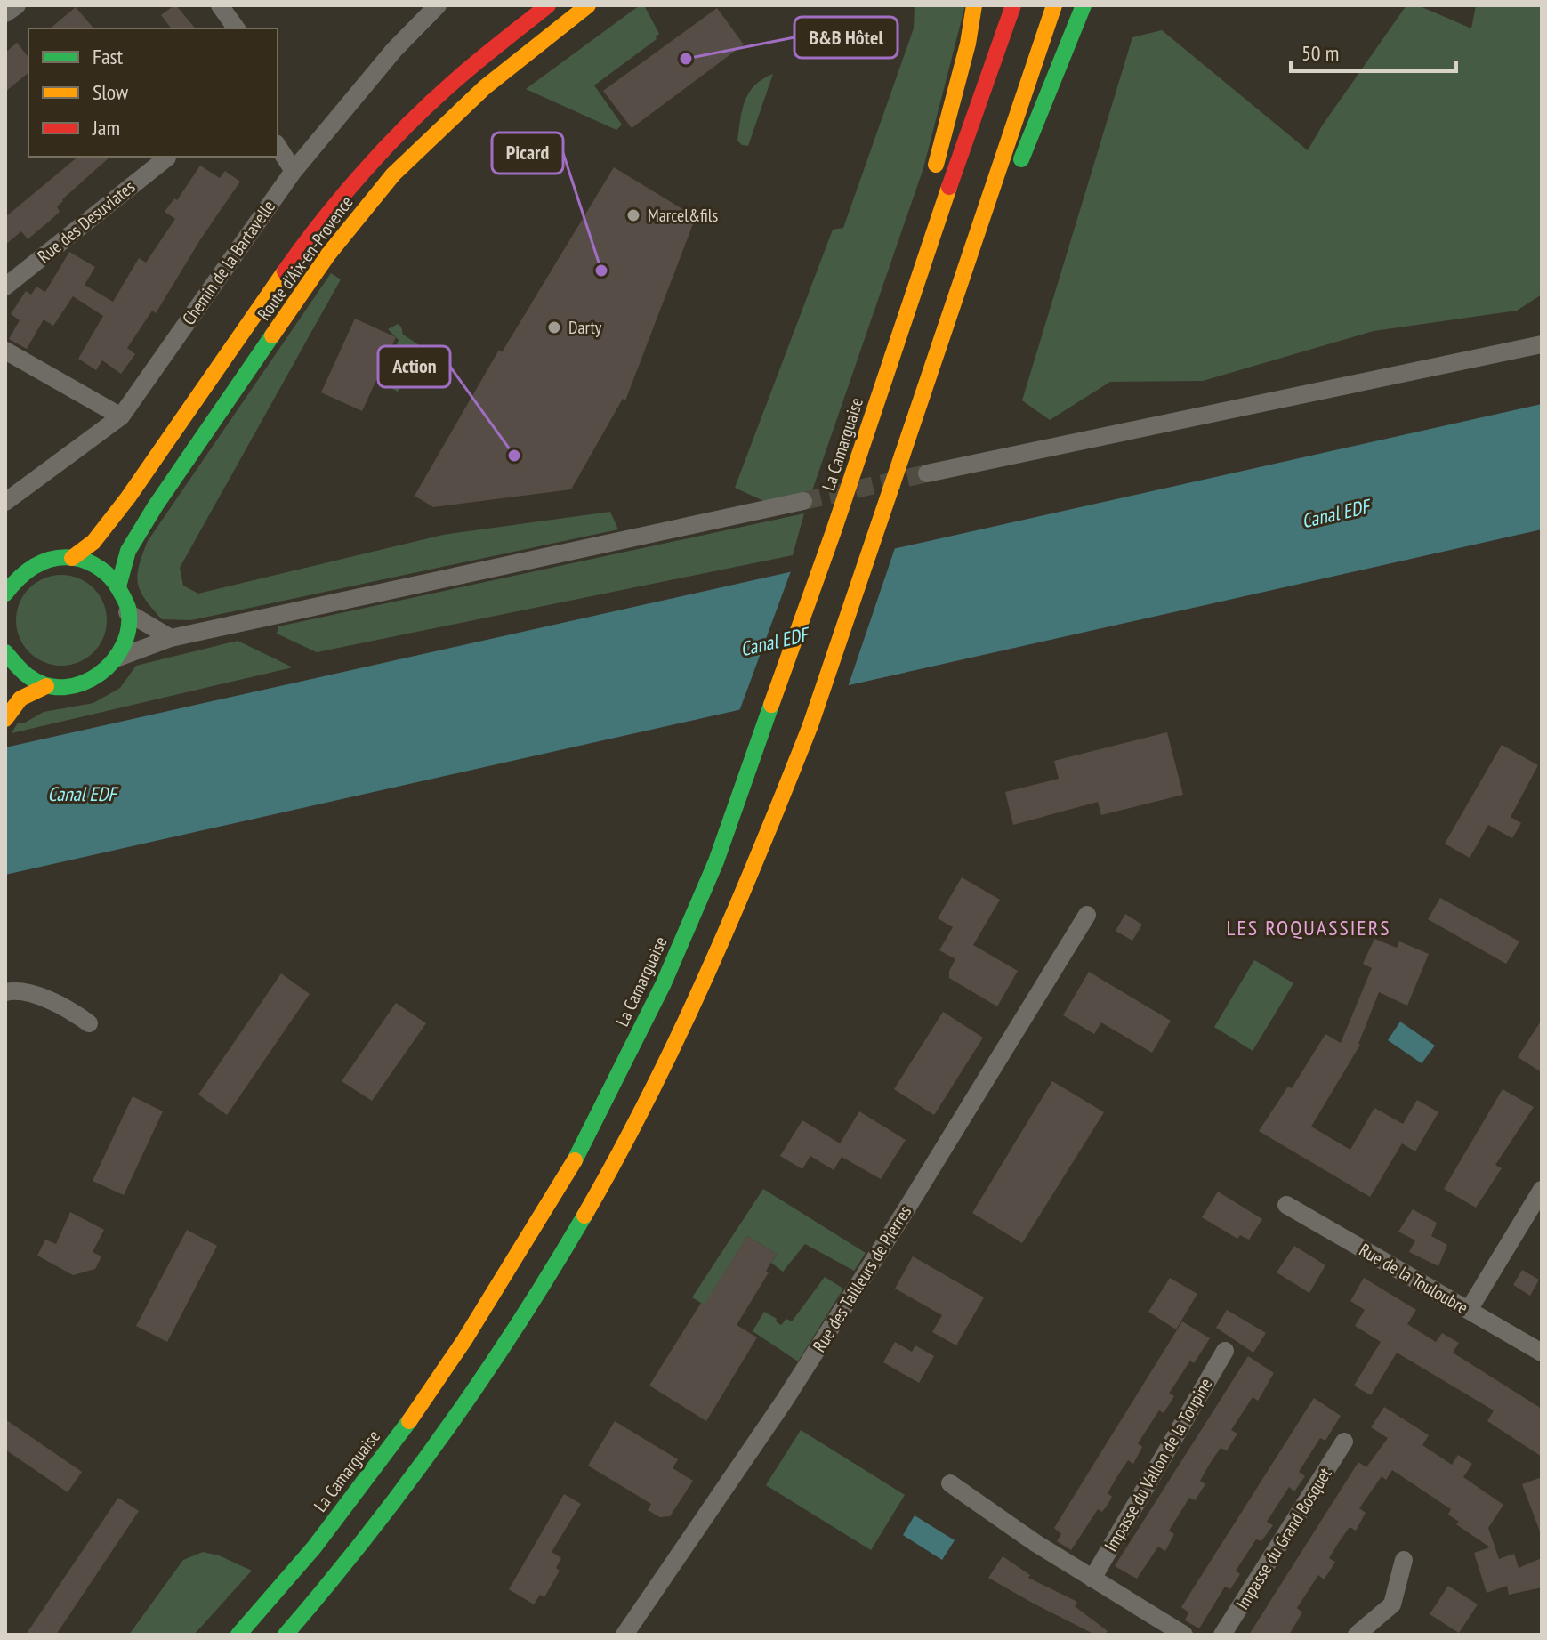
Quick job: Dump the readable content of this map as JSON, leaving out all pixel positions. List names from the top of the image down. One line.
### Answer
{"streets":{"main road":["Route d'Aix-en-Provence","La Camarguaise"],"street":["Rue des Desuviates","Chemin de la Bartavelle","Rue des Tailleurs de Pierres","Rue de la Touloubre","Impasse du Vallon de la Toupine","Impasse du Grand Bosquet"]},"districts":["LES ROQUASSIERS"],"water":["Canal EDF"],"places":["B&B Hôtel","Marcel&fils","Picard","Darty","Action"],"legend":["Fast","Slow","Jam"],"scale_bar":"50 m"}
